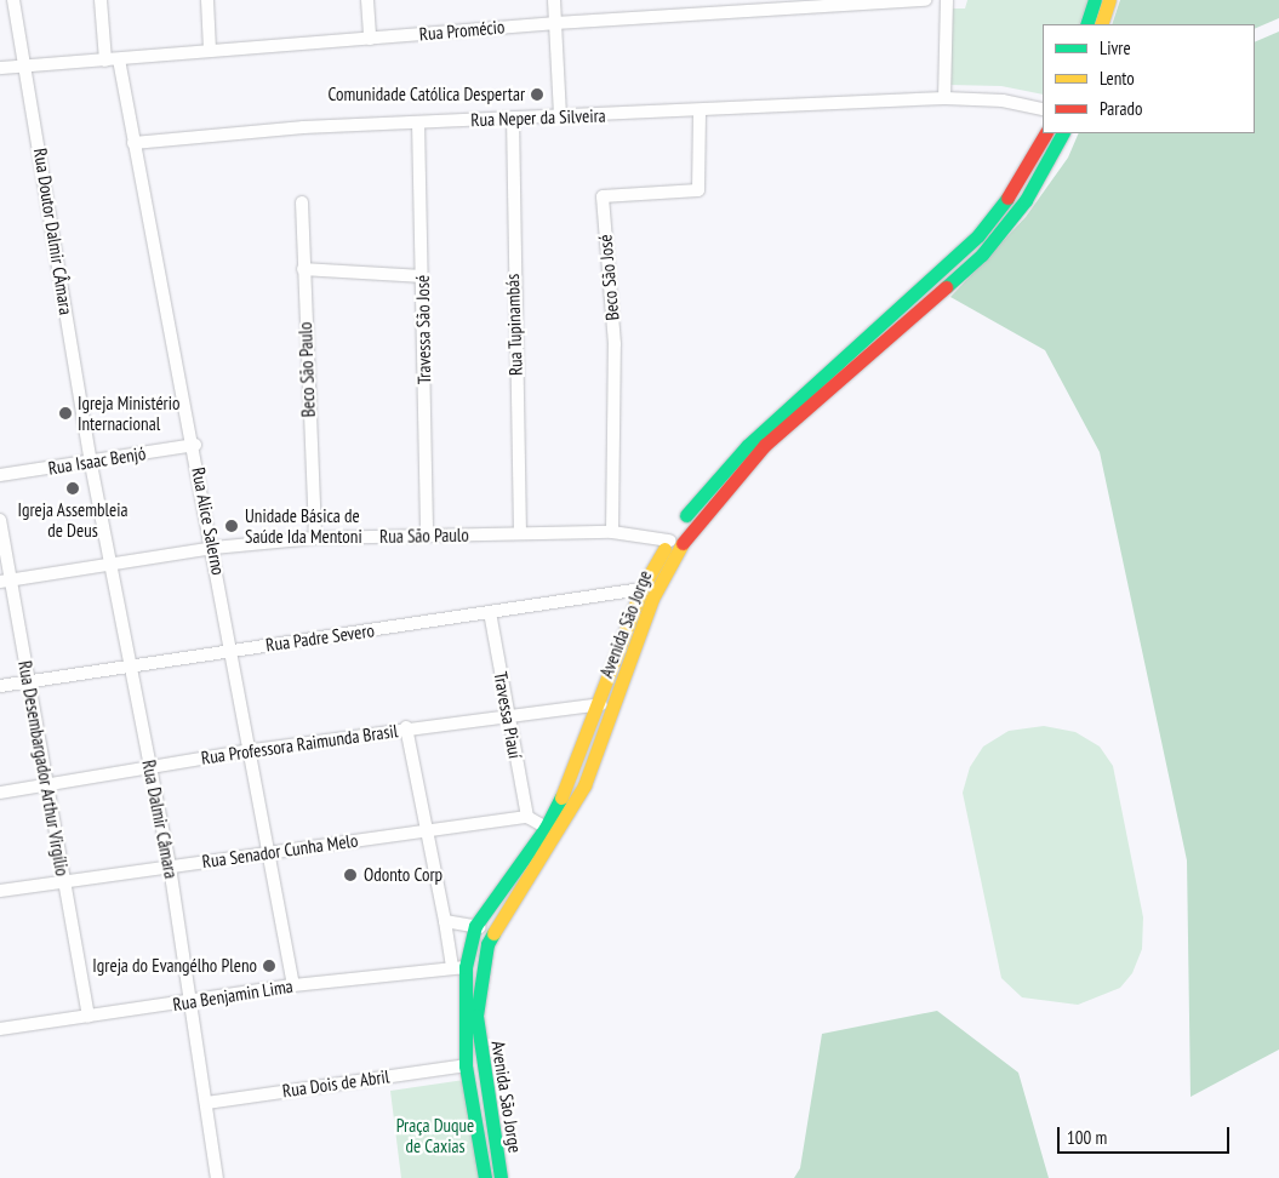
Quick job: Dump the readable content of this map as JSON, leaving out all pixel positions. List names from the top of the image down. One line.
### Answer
{"streets":{"main road":["Avenida São Jorge"],"street":["Rua Promécio","Rua Neper da Silveira","Rua Doutor Dalmir CÂmara","Beco São José","Rua Tupinambás","Travessa São José","Beco São Paulo","Rua Isaac Benjó","Rua Alice Salerno","Rua São Paulo","Rua Padre Severo","Travessa Piauí","Rua Professora Raimunda Brasil","Rua Desembargador Arthur Virgílio","Rua Dalmir Câmara","Rua Senador Cunha Melo","Rua Benjamin Lima","Rua Dois de Abril"]},"crossings":[["Rua Promécio","Rua Doutor Dalmir CÂmara"],["Rua Promécio","Rua Alice Salerno"],["Rua Neper da Silveira","Beco São José"],["Rua Neper da Silveira","Rua Tupinambás"],["Rua Neper da Silveira","Travessa São José"],["Rua Neper da Silveira","Rua Alice Salerno"],["Rua Doutor Dalmir CÂmara","Rua Isaac Benjó"],["Rua Doutor Dalmir CÂmara","Rua Dalmir Câmara"],["Beco São José","Rua São Paulo"],["Rua Tupinambás","Rua São Paulo"],["Travessa São José","Rua São Paulo"],["Beco São Paulo","Rua São Paulo"],["Rua Isaac Benjó","Rua Alice Salerno"],["Rua Isaac Benjó","Rua Dalmir Câmara"],["Rua Alice Salerno","Rua São Paulo"],["Rua Alice Salerno","Rua Padre Severo"],["Rua Alice Salerno","Rua Professora Raimunda Brasil"],["Rua Alice Salerno","Rua Senador Cunha Melo"],["Rua Alice Salerno","Rua Benjamin Lima"],["Rua São Paulo","Avenida São Jorge"],["Rua São Paulo","Rua Desembargador Arthur Virgílio"],["Rua São Paulo","Rua Dalmir Câmara"],["Avenida São Jorge","Rua Padre Severo"],["Avenida São Jorge","Rua Professora Raimunda Brasil"],["Avenida São Jorge","Rua Benjamin Lima"],["Avenida São Jorge","Rua Dois de Abril"],["Rua Padre Severo","Travessa Piauí"],["Rua Padre Severo","Rua Desembargador Arthur Virgílio"],["Rua Padre Severo","Rua Dalmir Câmara"],["Travessa Piauí","Rua Professora Raimunda Brasil"],["Travessa Piauí","Rua Senador Cunha Melo"],["Rua Professora Raimunda Brasil","Rua Desembargador Arthur Virgílio"],["Rua Professora Raimunda Brasil","Rua Dalmir Câmara"],["Rua Desembargador Arthur Virgílio","Rua Senador Cunha Melo"],["Rua Desembargador Arthur Virgílio","Rua Benjamin Lima"],["Rua Dalmir Câmara","Rua Senador Cunha Melo"],["Rua Dalmir Câmara","Rua Benjamin Lima"],["Rua Dalmir Câmara","Rua Dois de Abril"]],"parks":["Praça Duque de Caxias"],"places":["Comunidade Católica Despertar","Igreja Ministério Internacional","Igreja Assembleia de Deus","Unidade Básica de Saúde Ida Mentoni","Odonto Corp","Igreja do Evangélho Pleno"],"legend":["Livre","Lento","Parado"],"scale_bar":"100 m"}
